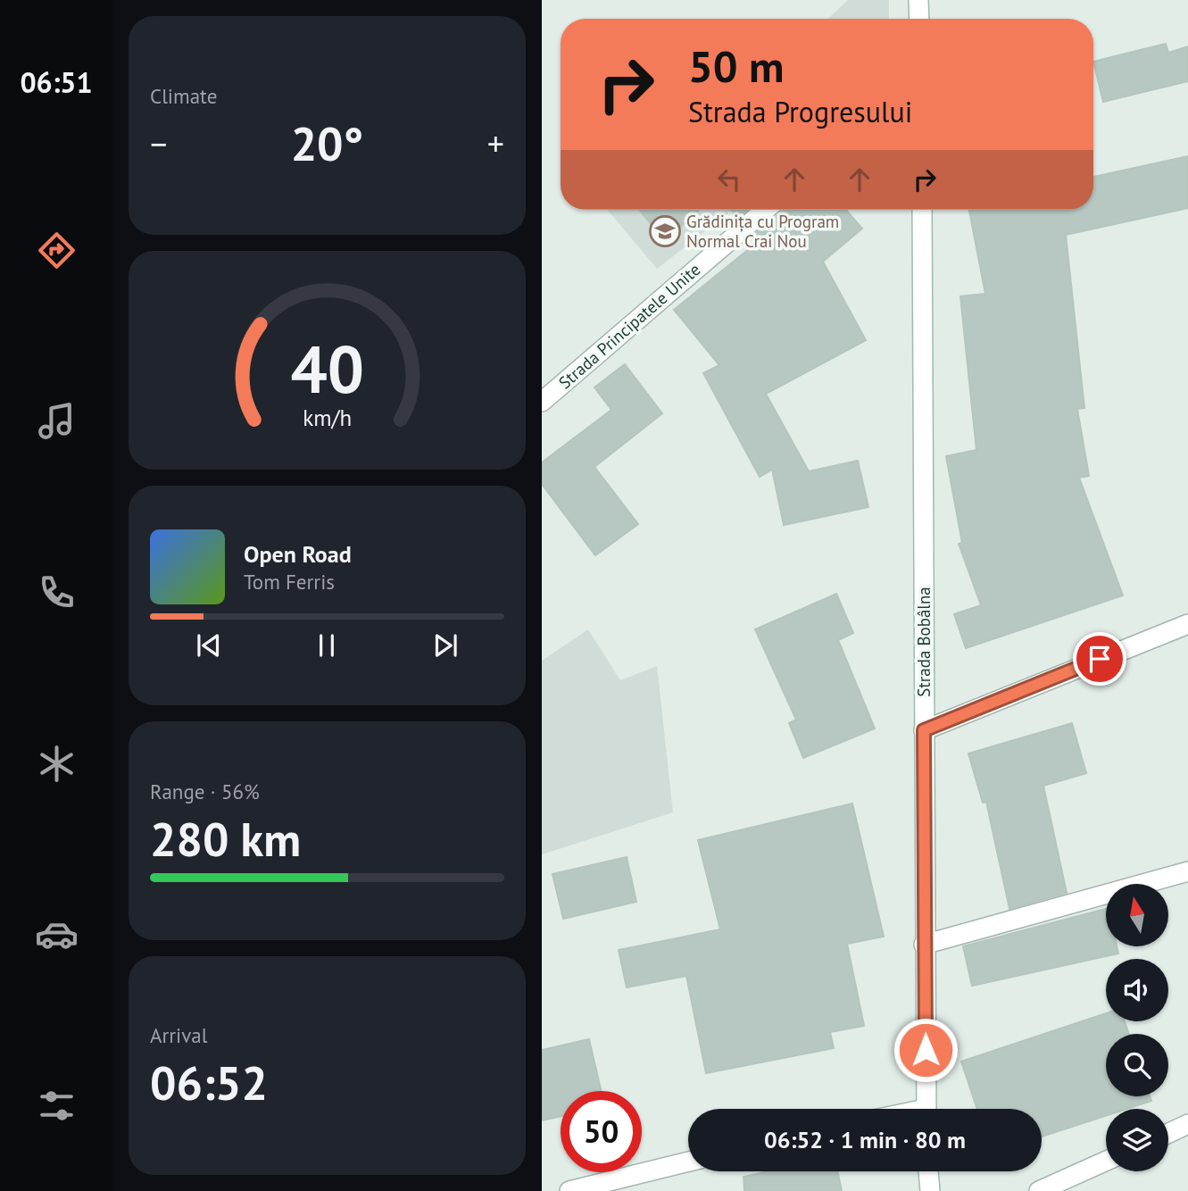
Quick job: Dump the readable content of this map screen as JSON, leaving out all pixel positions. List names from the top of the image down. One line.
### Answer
{"streets":{"street":["Strada Principatele Unite","Strada Bobâlna"]},"places":{"school or university":["Grădinița cu Program Normal Crai Nou"]},"north":"top","page":{"tabs":"06:51","tile":["Climate",["Range · 56%","280 km"],["Arrival","06:52"]],"turn":["50 m","Strada Progresului"],"heat":["−","20°","+"],"song":["Open Road","Tom Ferris"],"limit":"50","trip":"06:52 · 1 min · 80 m","gauge":["40","km/h"]}}
